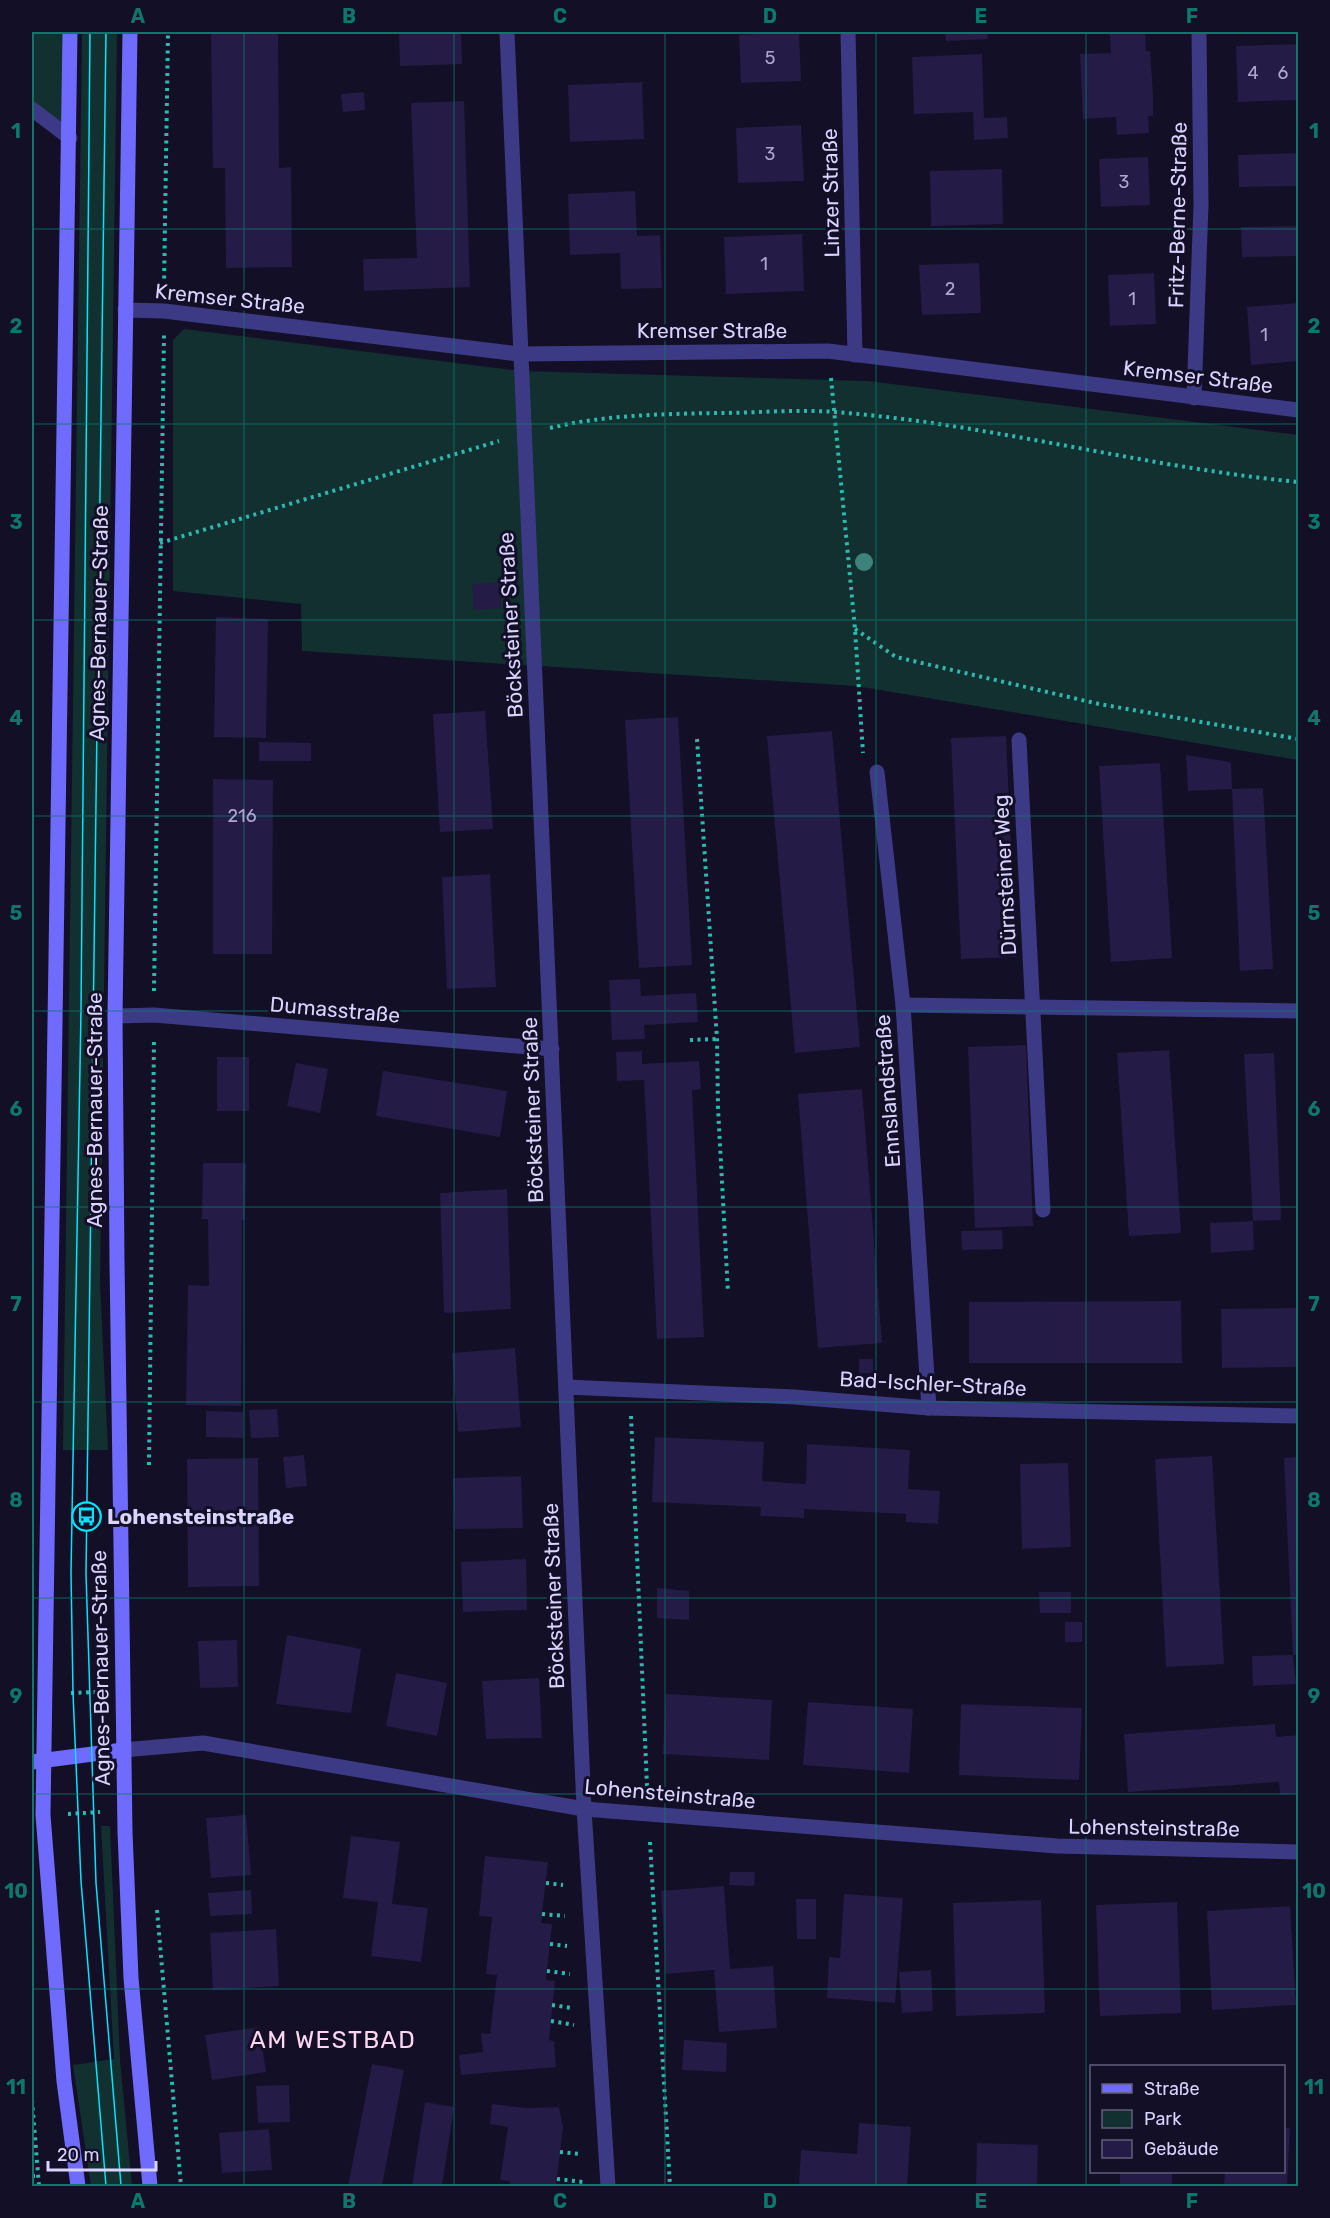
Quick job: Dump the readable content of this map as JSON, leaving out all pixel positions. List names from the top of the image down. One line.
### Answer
{"streets":{"main road":["Agnes-Bernauer-Straße","Lohensteinstraße"],"street":["Linzer Straße","Fritz-Berne-Straße","Kremser Straße","Böcksteiner Straße","Dürnsteiner Weg","Dumasstraße","Ennslandstraße","Bad-Ischler-Straße"]},"crossings":[["Linzer Straße","Kremser Straße"],["Fritz-Berne-Straße","Kremser Straße"],["Kremser Straße","Agnes-Bernauer-Straße"],["Kremser Straße","Böcksteiner Straße"],["Agnes-Bernauer-Straße","Dumasstraße"],["Agnes-Bernauer-Straße","Lohensteinstraße"],["Böcksteiner Straße","Dumasstraße"],["Böcksteiner Straße","Bad-Ischler-Straße"],["Böcksteiner Straße","Lohensteinstraße"],["Ennslandstraße","Bad-Ischler-Straße"]],"districts":["AM WESTBAD"],"places":{"bus stop":["Lohensteinstraße"]},"house_numbers":["5","4","6","3","3","1","2","1","1","216"],"legend":["Straße","Park","Gebäude"],"scale_bar":"20 m","grid":{"columns":["A","B","C","D","E","F"],"rows":["1","2","3","4","5","6","7","8","9","10","11"]}}
